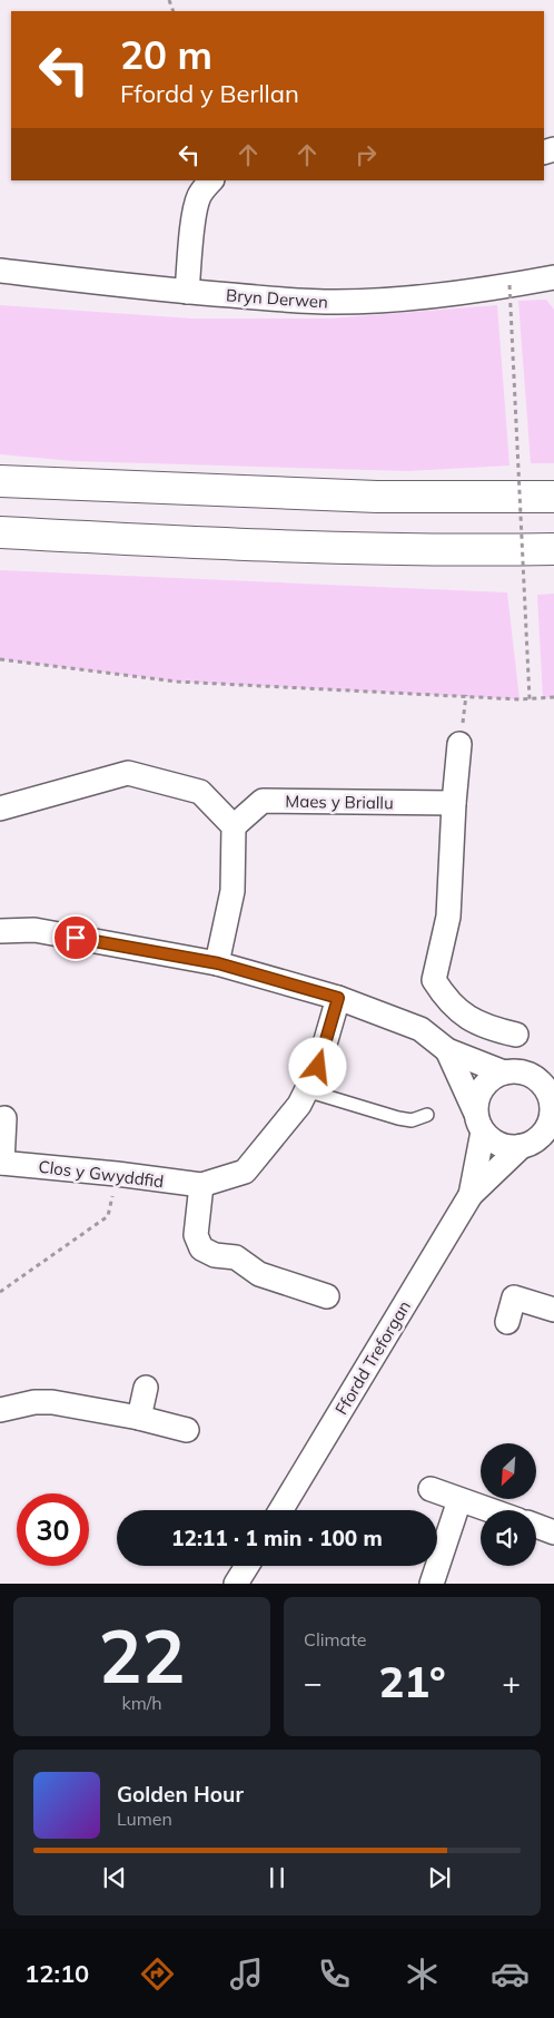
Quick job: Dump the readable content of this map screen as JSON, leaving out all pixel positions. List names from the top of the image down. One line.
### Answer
{"streets":{"street":["Bryn Derwen","Maes y Briallu","Clos y Gwyddfid","Ffordd Treforgan"]},"north":"bottom left","page":{"turn":["20 m","Ffordd y Berllan"],"limit":"30","trip":"12:11 · 1 min · 100 m","tile":[["22","km/h"],"Climate"],"heat":["−","21°","+"],"song":["Golden Hour","Lumen"],"tabs":"12:10"}}
